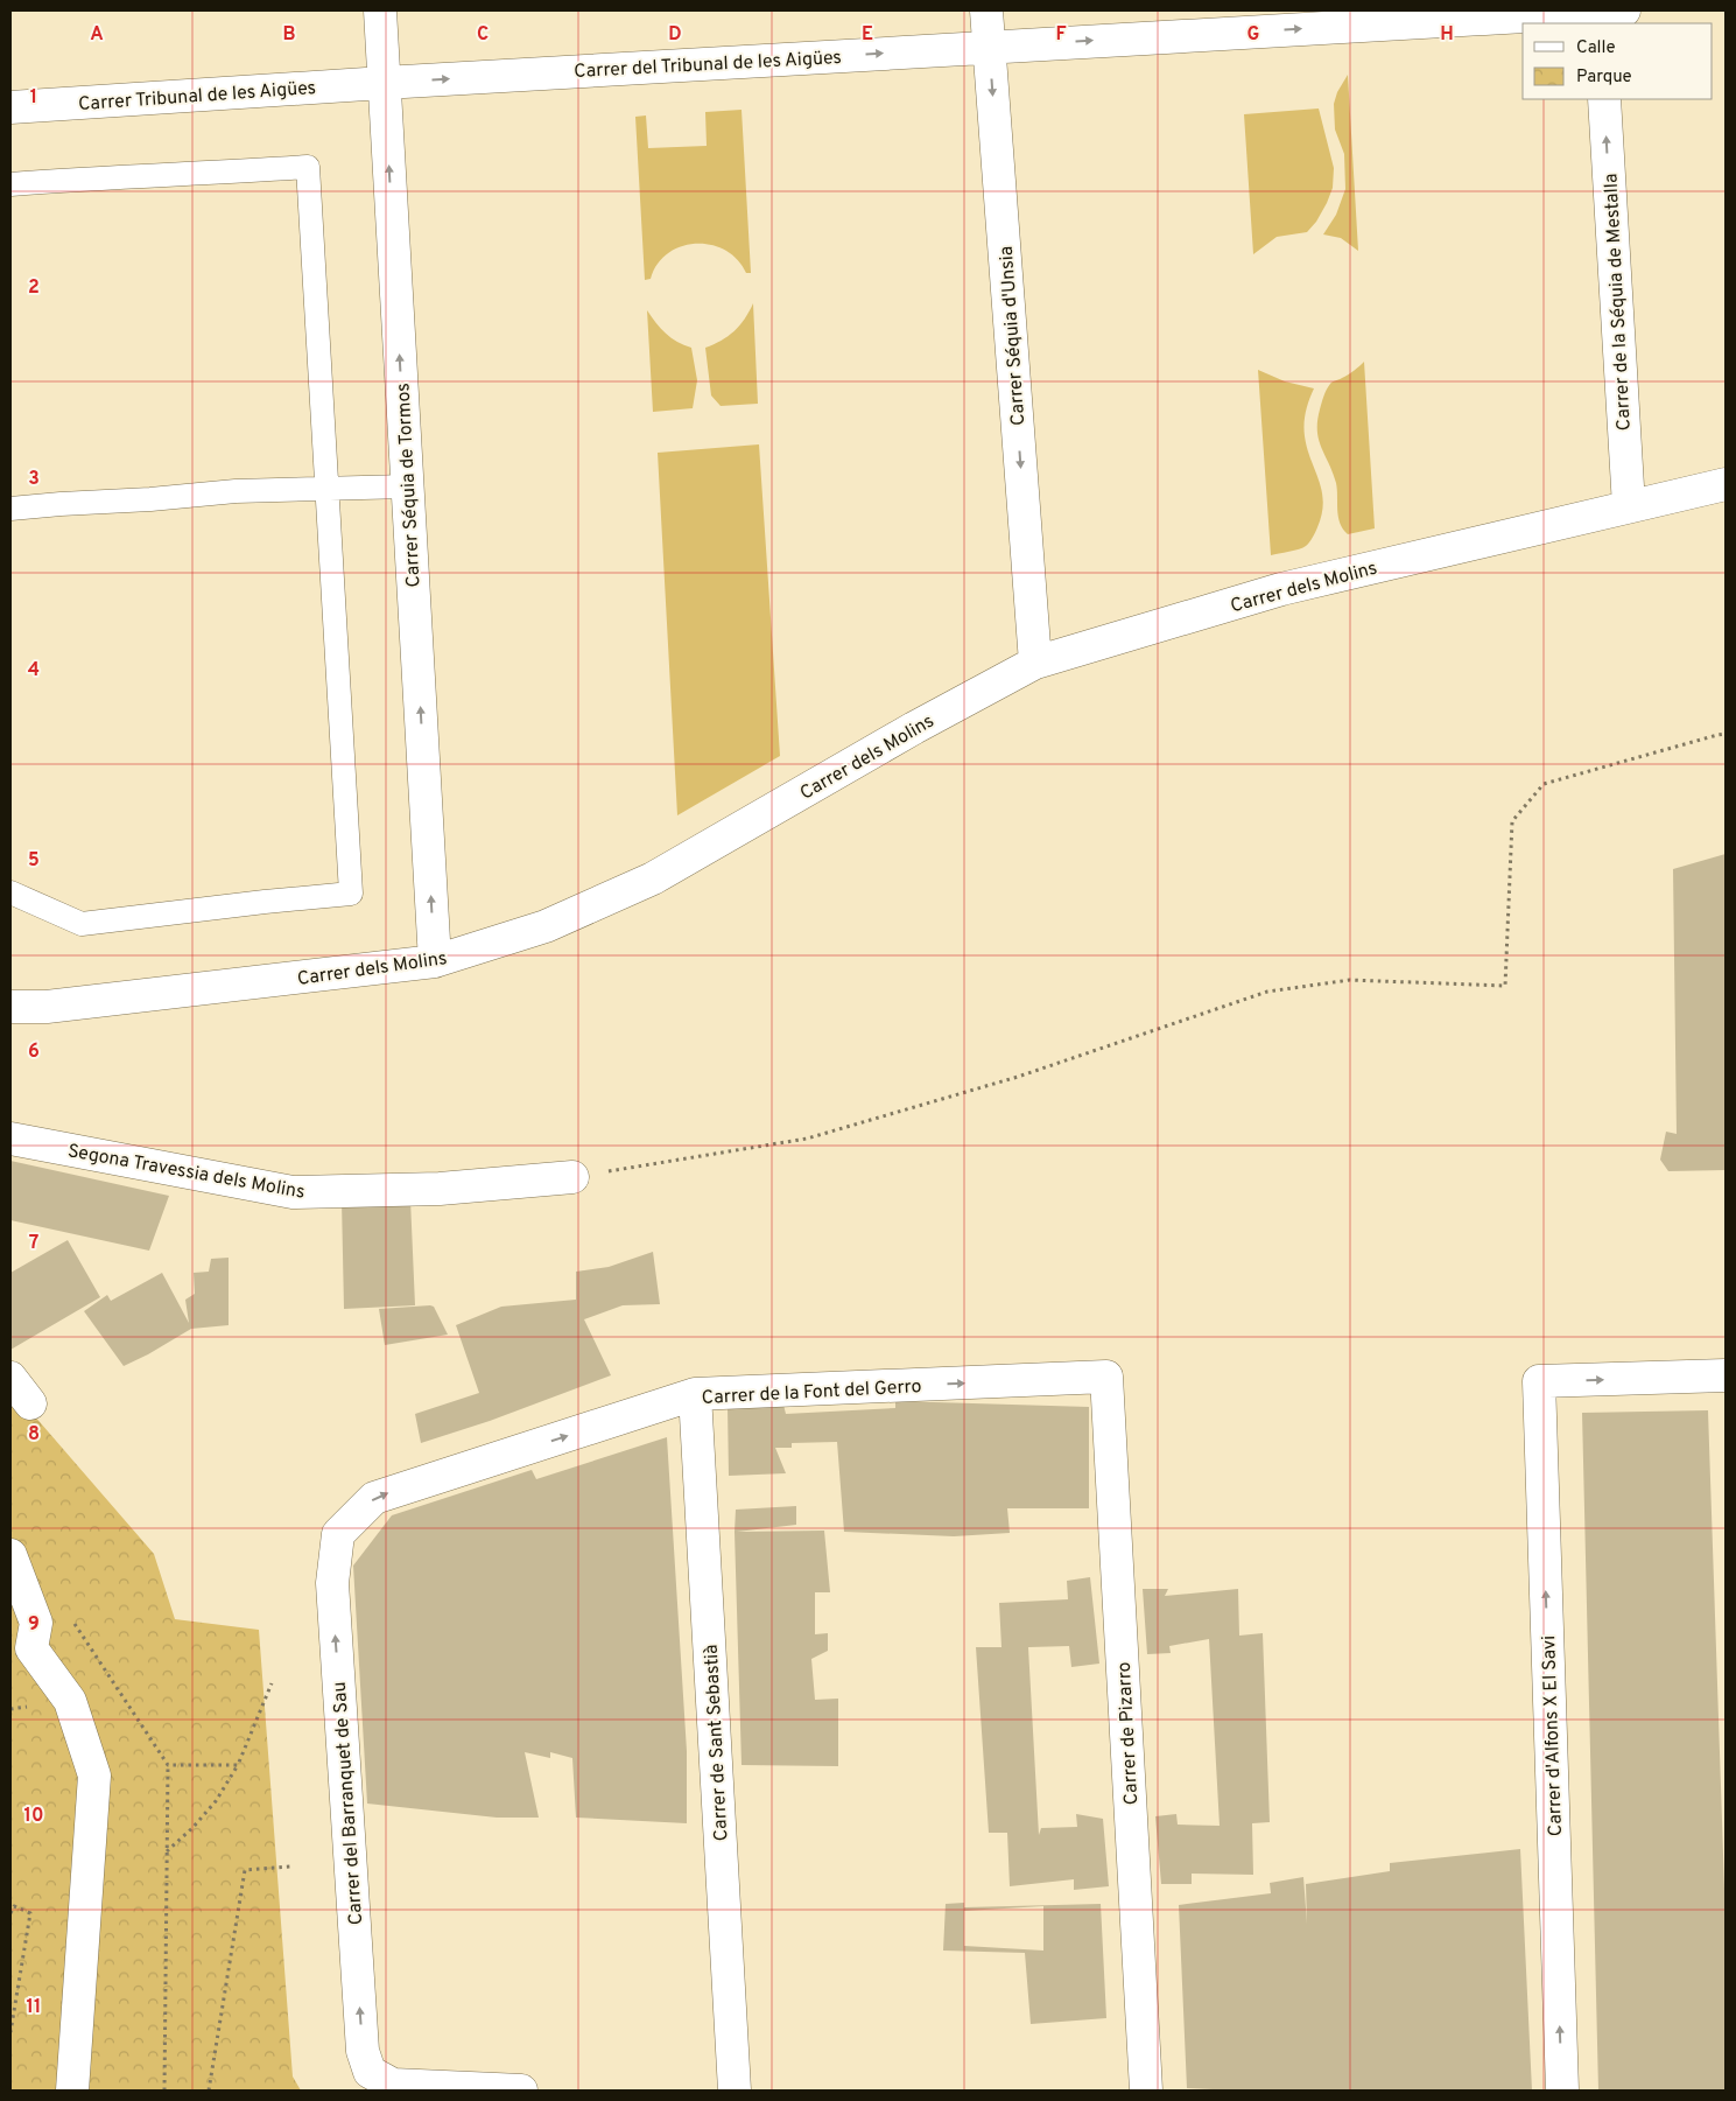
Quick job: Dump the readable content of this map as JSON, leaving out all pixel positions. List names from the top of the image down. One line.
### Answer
{"streets":{"street":["Carrer del Tribunal de les Aigües","Carrer Tribunal de les Aigües","Carrer de la Séquia de Mestalla","Carrer Séquia d'Unsia","Carrer Séquia de Tormos","Carrer dels Molins","Segona Travessia dels Molins","Carrer de la Font del Gerro","Carrer de Pizarro","Carrer d'Alfons X El Savi","Carrer de Sant Sebastià","Carrer del Barranquet de Sau"]},"crossings":[["Carrer del Tribunal de les Aigües","Carrer Tribunal de les Aigües"],["Carrer del Tribunal de les Aigües","Carrer Séquia d'Unsia"],["Carrer del Tribunal de les Aigües","Carrer Séquia de Tormos"],["Carrer Tribunal de les Aigües","Carrer Séquia de Tormos"],["Carrer de la Séquia de Mestalla","Carrer dels Molins"],["Carrer Séquia d'Unsia","Carrer dels Molins"],["Carrer Séquia de Tormos","Carrer dels Molins"],["Carrer de la Font del Gerro","Carrer de Pizarro"],["Carrer de la Font del Gerro","Carrer de Sant Sebastià"],["Carrer de la Font del Gerro","Carrer del Barranquet de Sau"]],"one_way":["Carrer del Tribunal de les Aigües","Carrer de la Séquia de Mestalla","Carrer Séquia d'Unsia","Carrer Séquia de Tormos","Carrer de la Font del Gerro","Carrer d'Alfons X El Savi"],"legend":["Calle","Parque"],"grid":{"columns":["A","B","C","D","E","F","G","H"],"rows":["1","2","3","4","5","6","7","8","9","10","11"]}}
